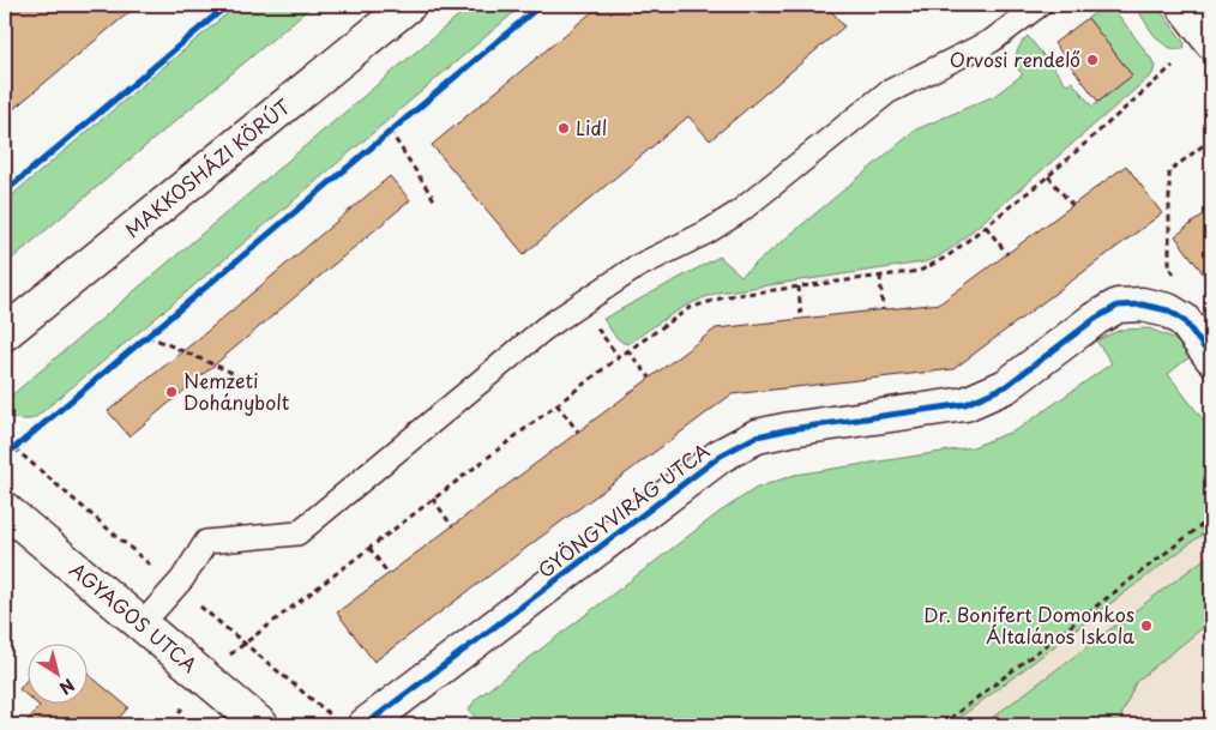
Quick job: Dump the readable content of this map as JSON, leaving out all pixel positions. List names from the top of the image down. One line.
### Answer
{"streets":{"street":["MAKKOSHÁZI KÖRÚT","GYÖNGYVIRÁG UTCA","AGYAGOS UTCA"]},"places":["Orvosi rendelő","Lidl","Nemzeti Dohánybolt","Dr. Bonifert Domonkos Általános Iskola"],"north":"bottom right"}
